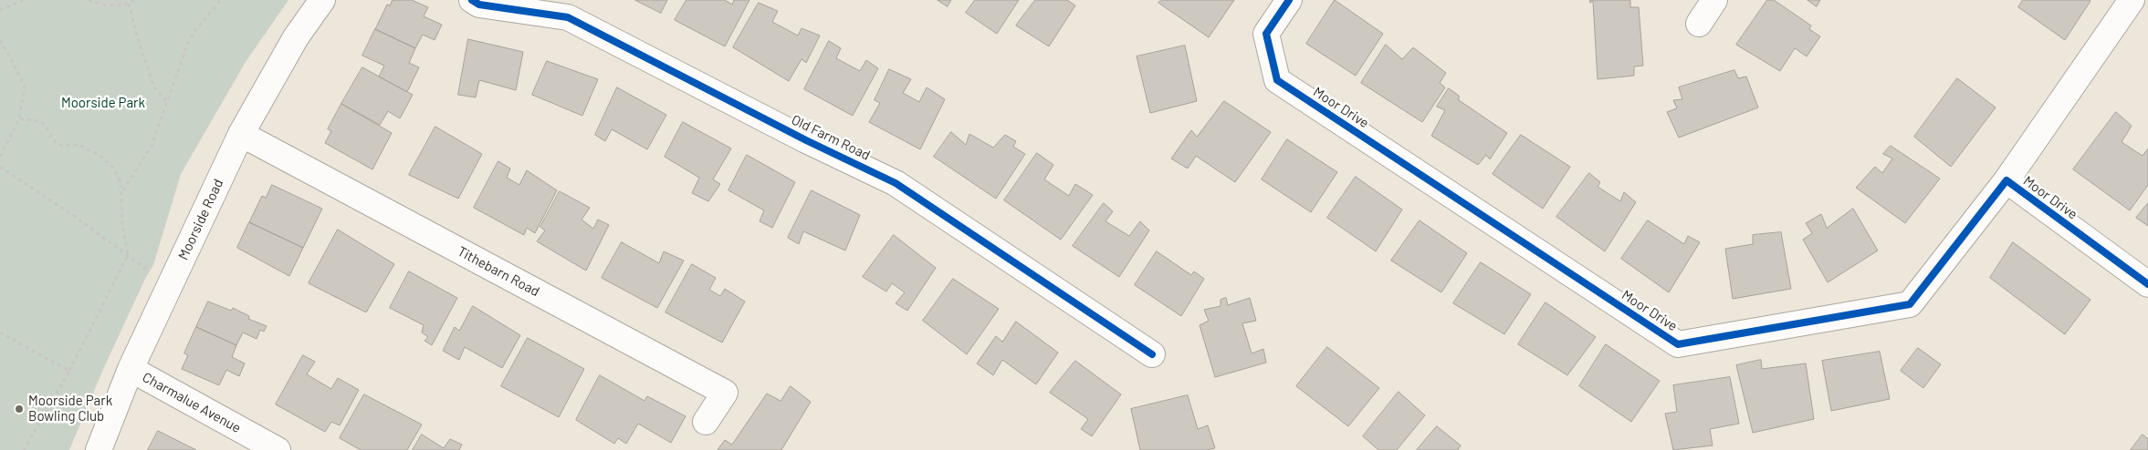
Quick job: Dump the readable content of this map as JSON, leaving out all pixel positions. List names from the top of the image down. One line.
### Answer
{"streets":{"street":["Moor Drive","Old Farm Road","Moorside Road","Tithebarn Road","Charmalue Avenue"]},"crossings":[["Moorside Road","Tithebarn Road"],["Moorside Road","Charmalue Avenue"]],"parks":["Moorside Park"],"places":["Moorside Park Bowling Club"]}
